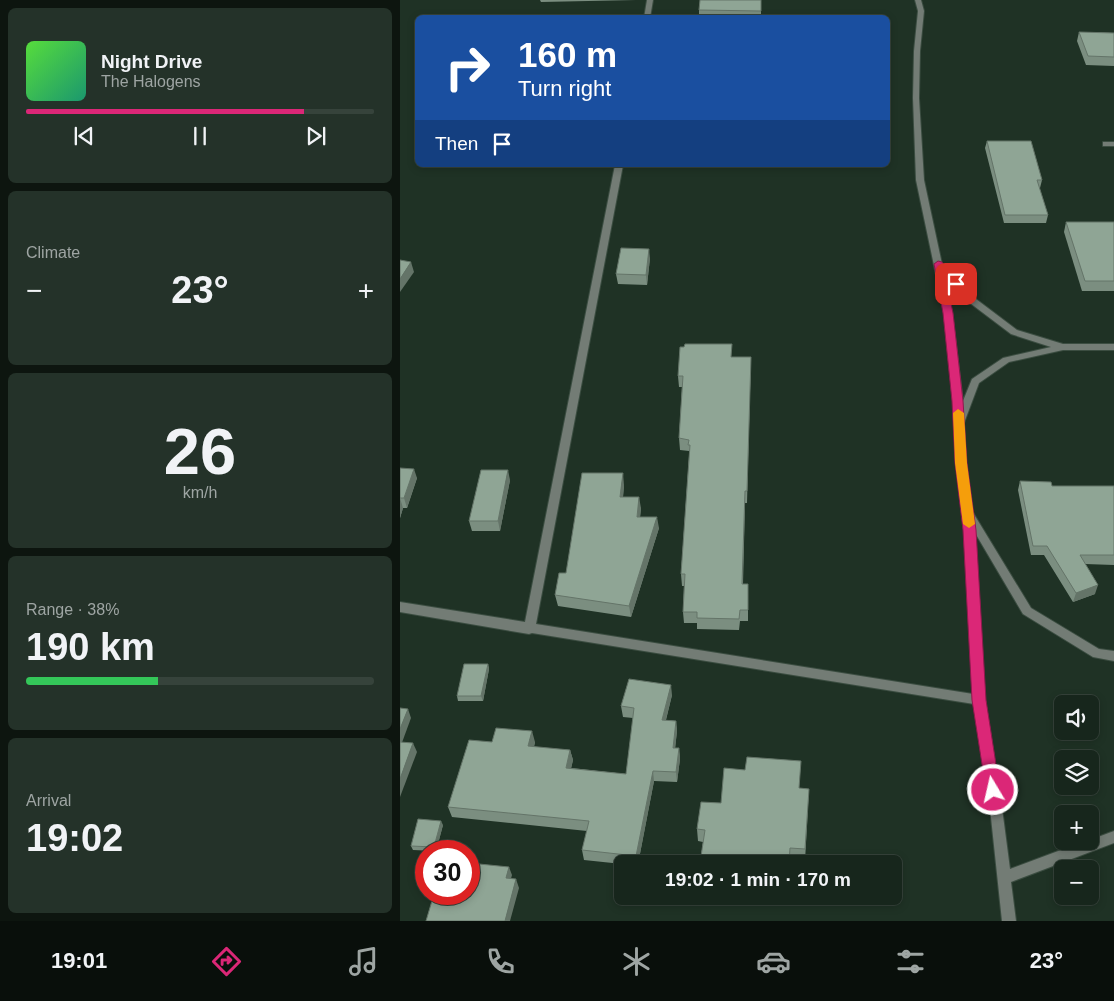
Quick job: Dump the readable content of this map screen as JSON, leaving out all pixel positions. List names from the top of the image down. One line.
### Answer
{"page":{"turn":["160 m","Turn right"],"song":["Night Drive","The Halogens"],"then":"Then","tile":["Climate",["26","km/h"],["Range · 38%","190 km"],["Arrival","19:02"]],"heat":["−","23°","+"],"map_buttons":["+","−"],"limit":"30","trip":"19:02 · 1 min · 170 m","tabs":["19:01","23°"]}}
